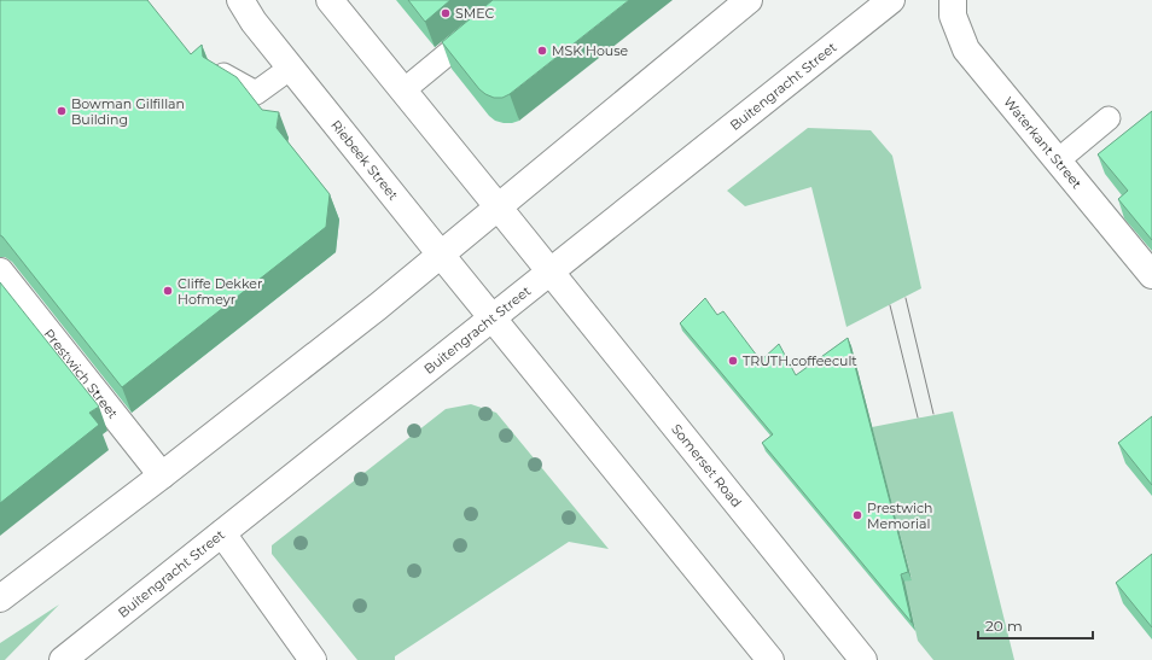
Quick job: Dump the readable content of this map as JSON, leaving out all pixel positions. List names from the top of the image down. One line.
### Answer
{"streets":{"main road":["Buitengracht Street","Waterkant Street","Riebeek Street","Prestwich Street","Somerset Road"]},"crossings":[["Buitengracht Street","Riebeek Street"],["Buitengracht Street","Somerset Road"]],"places":["SMEC","MSK House","Bowman Gilfillan Building","Cliffe Dekker Hofmeyr","TRUTH.coffeecult","Prestwich Memorial"],"scale_bar":"20 m"}
